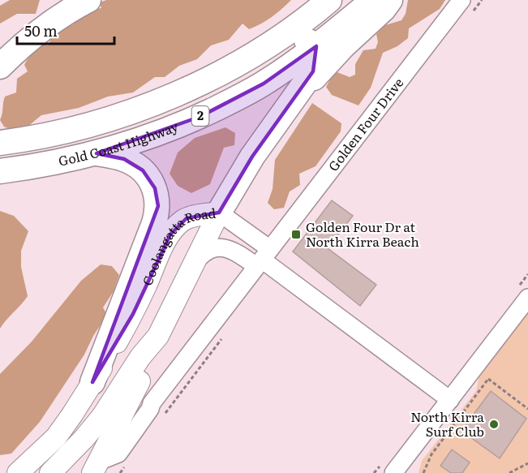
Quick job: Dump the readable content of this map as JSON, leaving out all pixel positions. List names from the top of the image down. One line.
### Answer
{"streets":{"highway":["2","Gold Coast Highway"],"main road":["Coolangatta Road"],"street":["Golden Four Drive"]},"places":{"transit":["Golden Four Dr at North Kirra Beach"],"other":["North Kirra Surf Club"]},"scale_bar":"50 m"}
